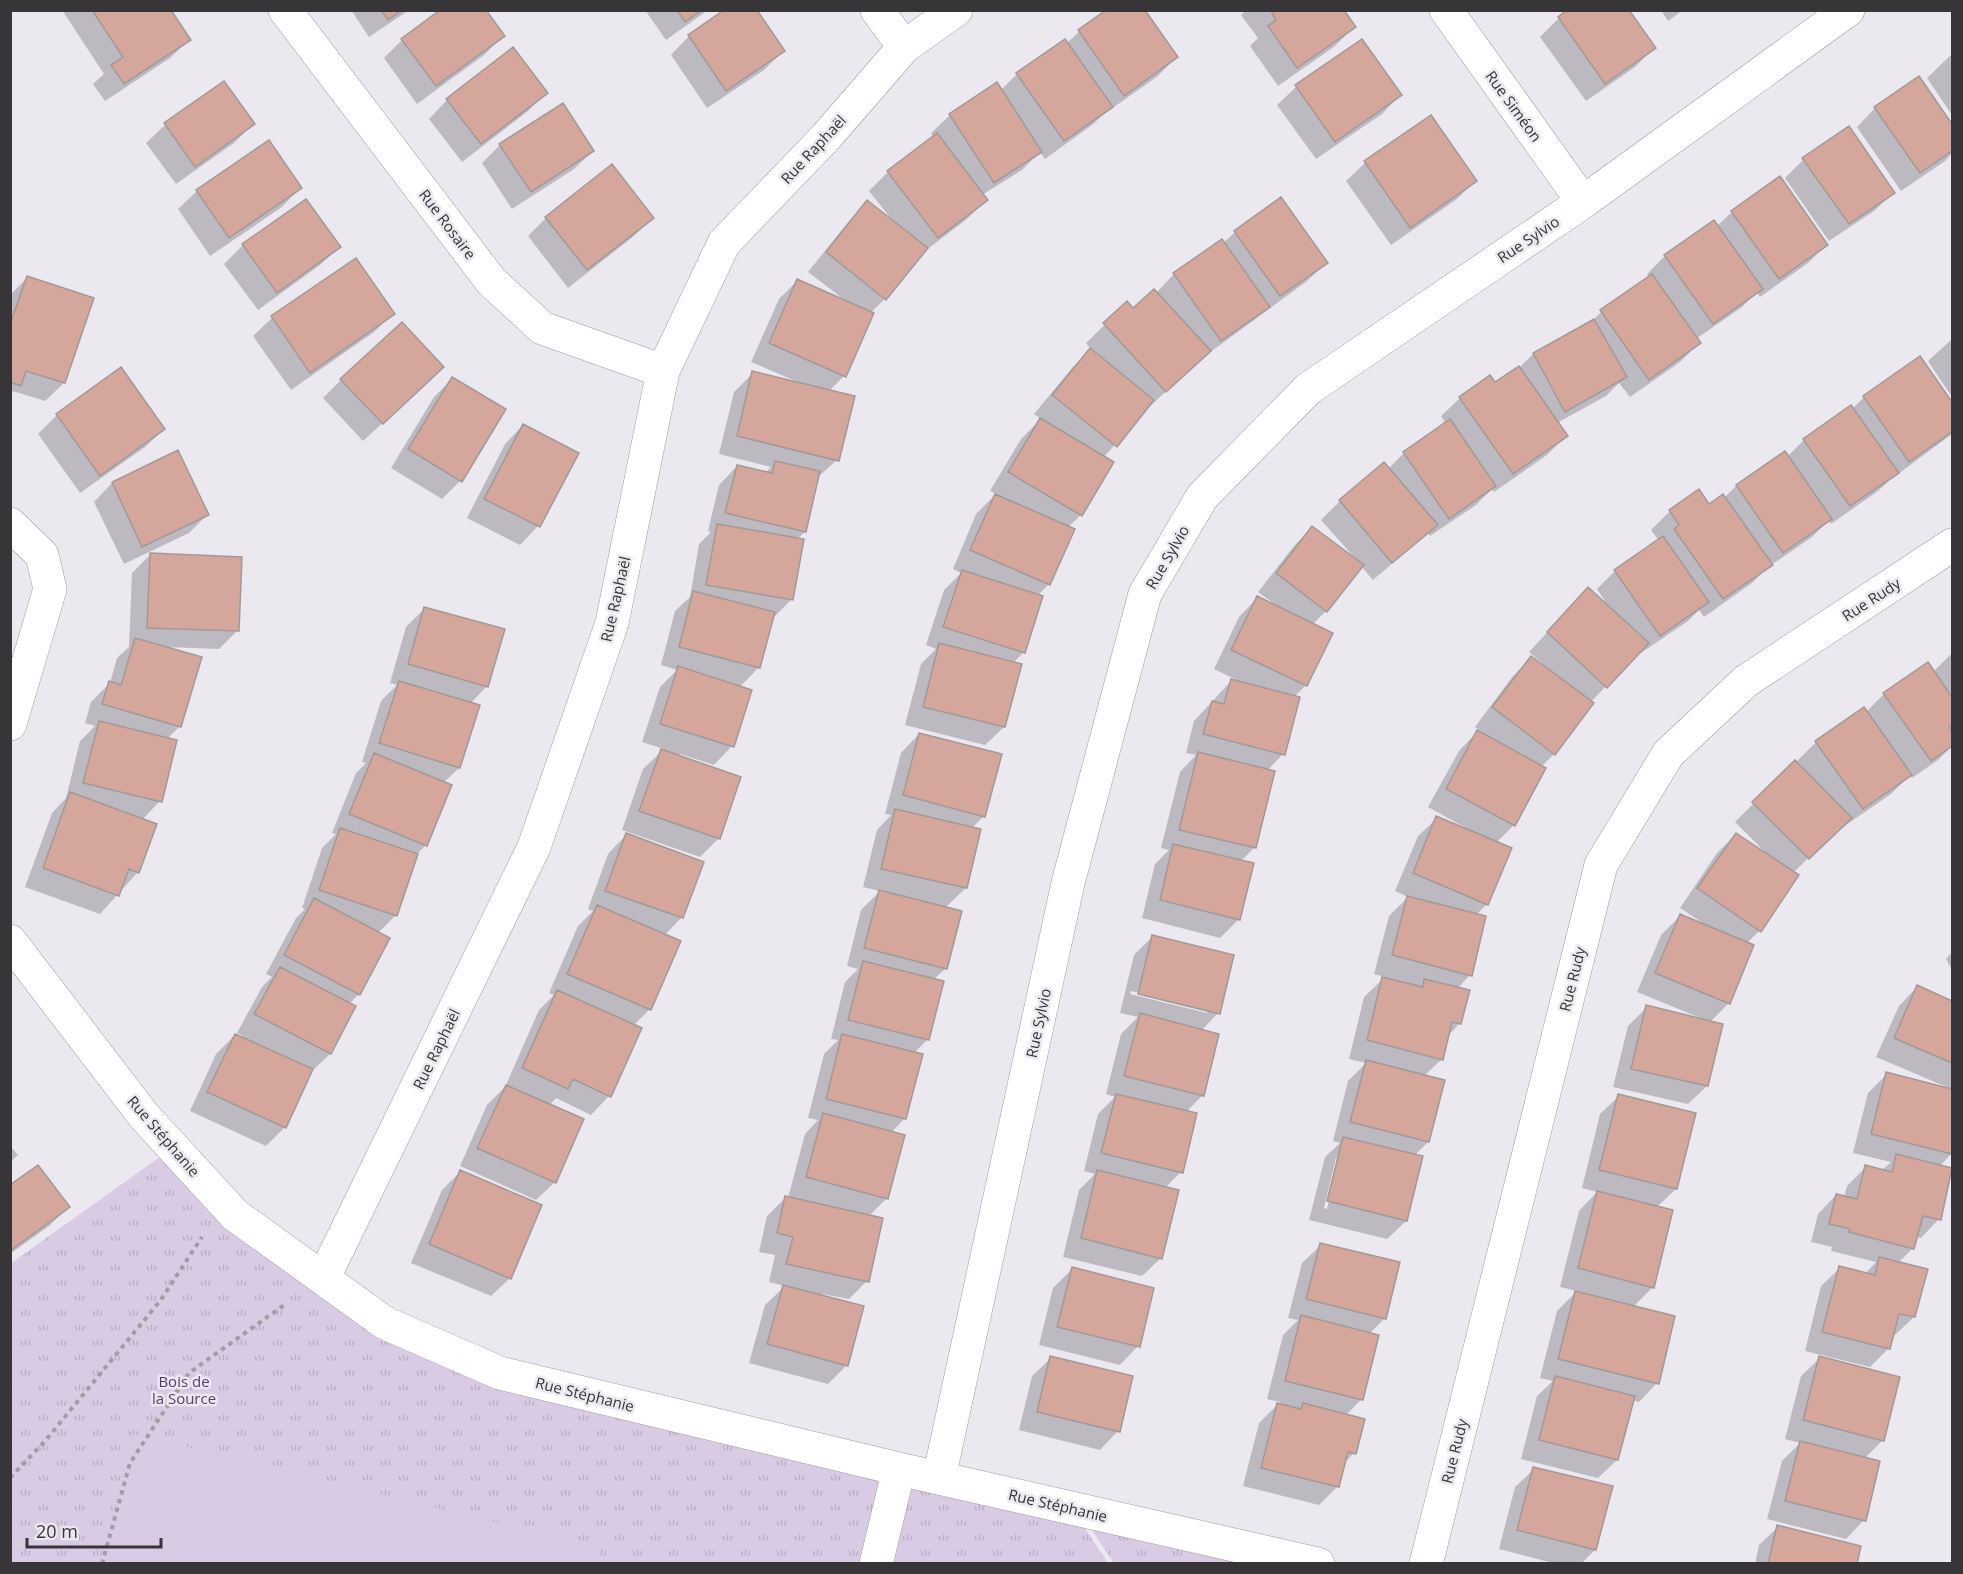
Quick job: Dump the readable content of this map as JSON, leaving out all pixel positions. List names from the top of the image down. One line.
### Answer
{"streets":{"street":["Rue Siméon","Rue Raphaël","Rue Rosaire","Rue Sylvio","Rue Rudy","Rue Stéphanie"]},"crossings":[["Rue Siméon","Rue Sylvio"],["Rue Raphaël","Rue Rosaire"],["Rue Raphaël","Rue Stéphanie"],["Rue Sylvio","Rue Stéphanie"]],"parks":["Bois de la Source"],"scale_bar":"20 m"}
